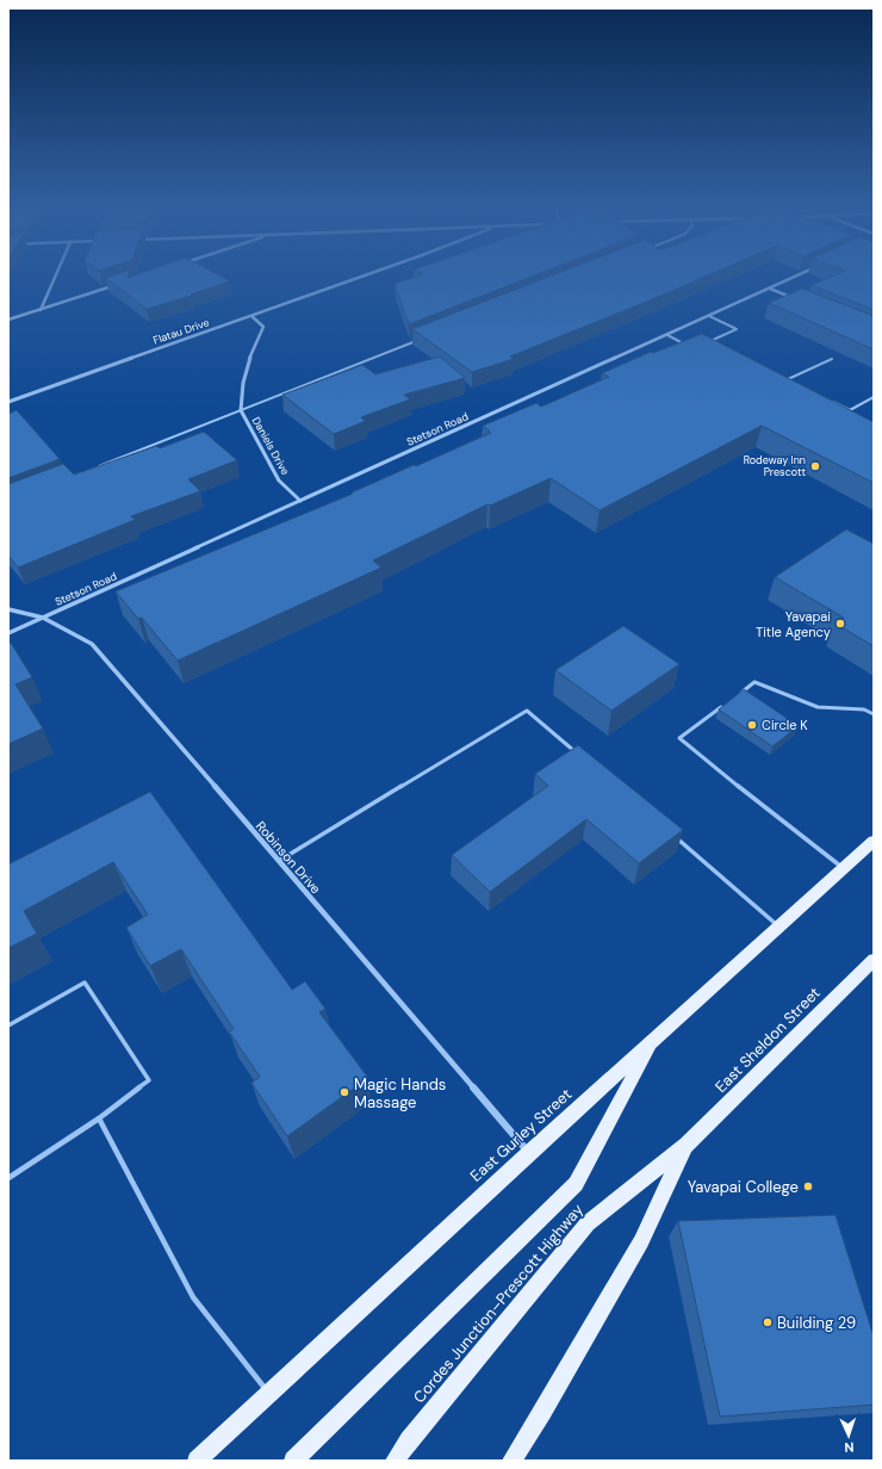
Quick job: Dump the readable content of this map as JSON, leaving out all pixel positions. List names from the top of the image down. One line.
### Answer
{"streets":{"main road":["East Sheldon Street","East Gurley Street","Cordes Junction–Prescott Highway"],"street":["Flatau Drive","Stetson Road","Daniels Drive","Robinson Drive"]},"crossings":[["Flatau Drive","Daniels Drive"],["Stetson Road","Daniels Drive"],["Stetson Road","Robinson Drive"],["Robinson Drive","East Gurley Street"],["East Sheldon Street","Cordes Junction–Prescott Highway"]],"places":["Rodeway Inn Prescott","Yavapai Title Agency","Circle K","Magic Hands Massage","Yavapai College","Building 29"],"north":"bottom"}
